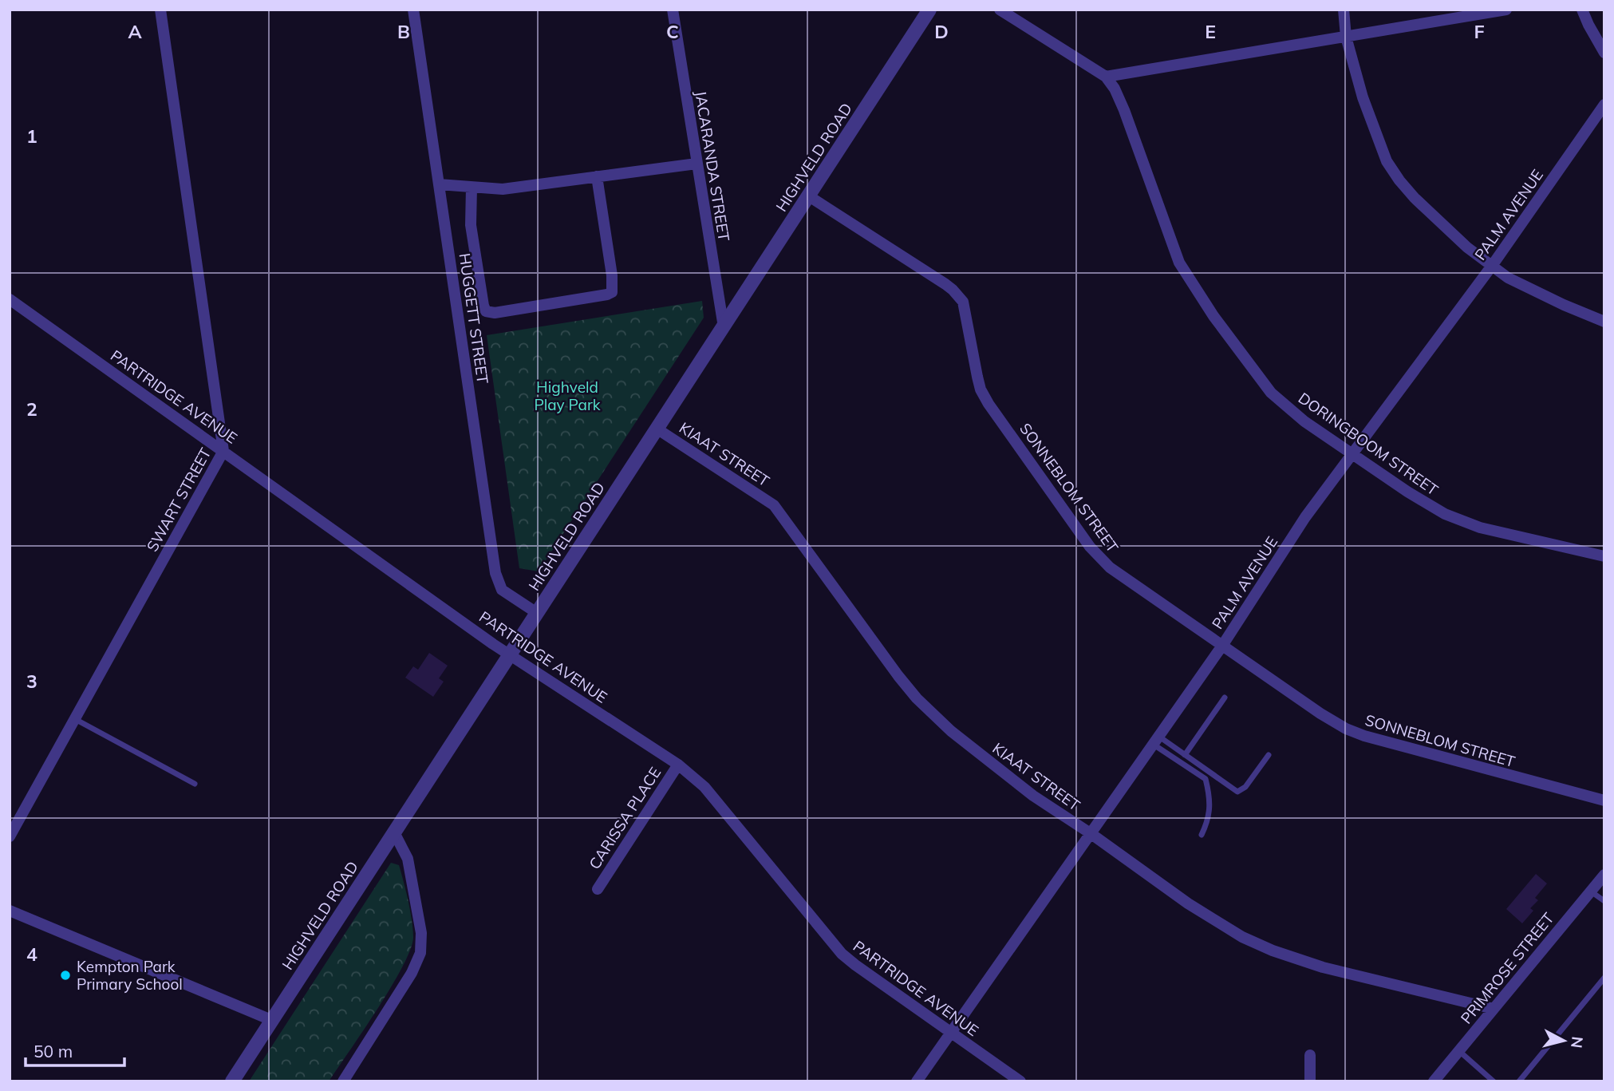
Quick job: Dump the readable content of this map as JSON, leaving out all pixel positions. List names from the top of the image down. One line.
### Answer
{"streets":{"street":["HIGHVELD ROAD","JACARANDA STREET","PALM AVENUE","HUGGETT STREET","PARTRIDGE AVENUE","DORINGBOOM STREET","KIAAT STREET","SONNEBLOM STREET","SWART STREET","CARISSA PLACE","PRIMROSE STREET"]},"crossings":[["HIGHVELD ROAD","JACARANDA STREET"],["HIGHVELD ROAD","HUGGETT STREET"],["HIGHVELD ROAD","PARTRIDGE AVENUE"],["HIGHVELD ROAD","KIAAT STREET"],["HIGHVELD ROAD","SONNEBLOM STREET"],["PALM AVENUE","PARTRIDGE AVENUE"],["PALM AVENUE","DORINGBOOM STREET"],["PALM AVENUE","KIAAT STREET"],["PALM AVENUE","SONNEBLOM STREET"],["PARTRIDGE AVENUE","SWART STREET"],["PARTRIDGE AVENUE","CARISSA PLACE"],["KIAAT STREET","PRIMROSE STREET"]],"parks":["Highveld Play Park"],"places":["Kempton Park Primary School"],"scale_bar":"50 m","north":"right","grid":{"columns":["A","B","C","D","E","F"],"rows":["1","2","3","4"]}}
